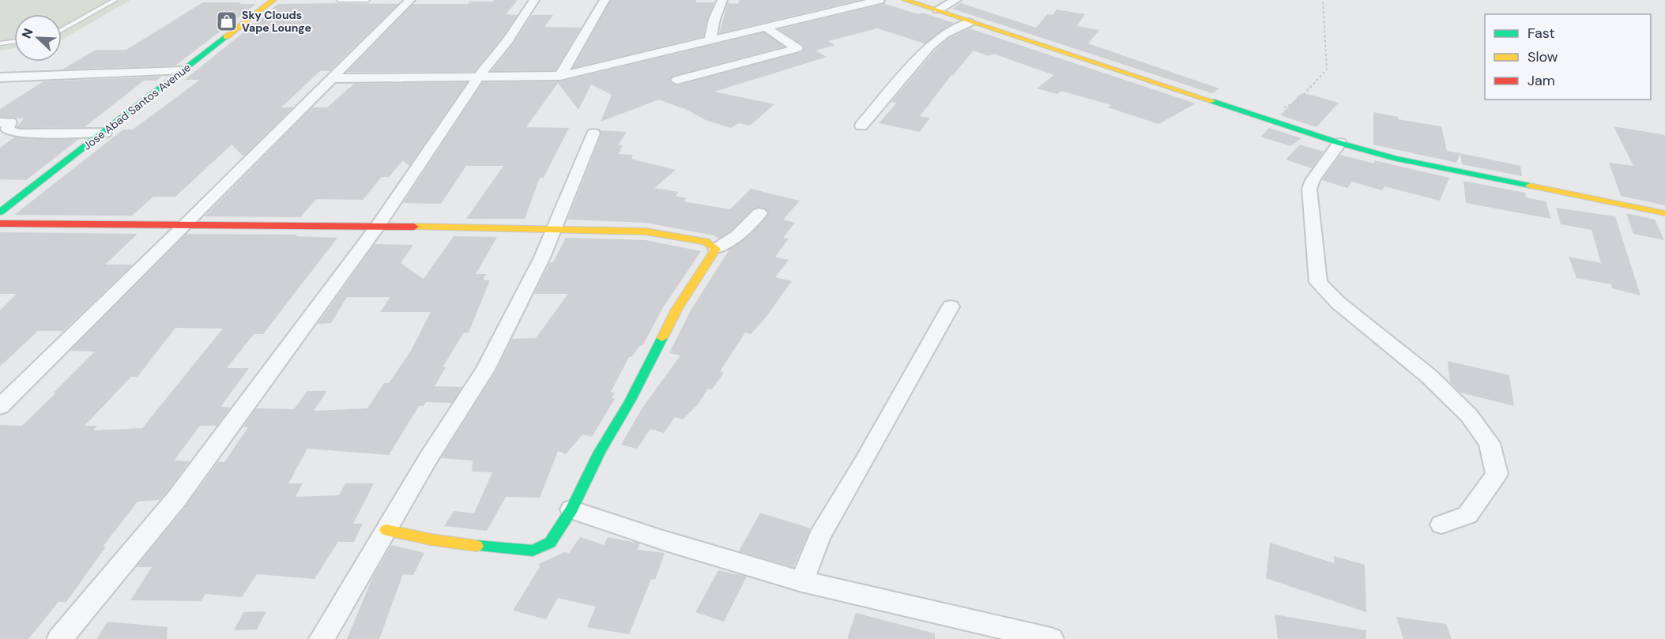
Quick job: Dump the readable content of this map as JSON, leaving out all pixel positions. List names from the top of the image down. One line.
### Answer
{"streets":{"main road":["Jose Abad Santos Avenue"]},"places":{"shop":["Sky Clouds Vape Lounge"]},"legend":["Fast","Slow","Jam"],"north":"top left"}
